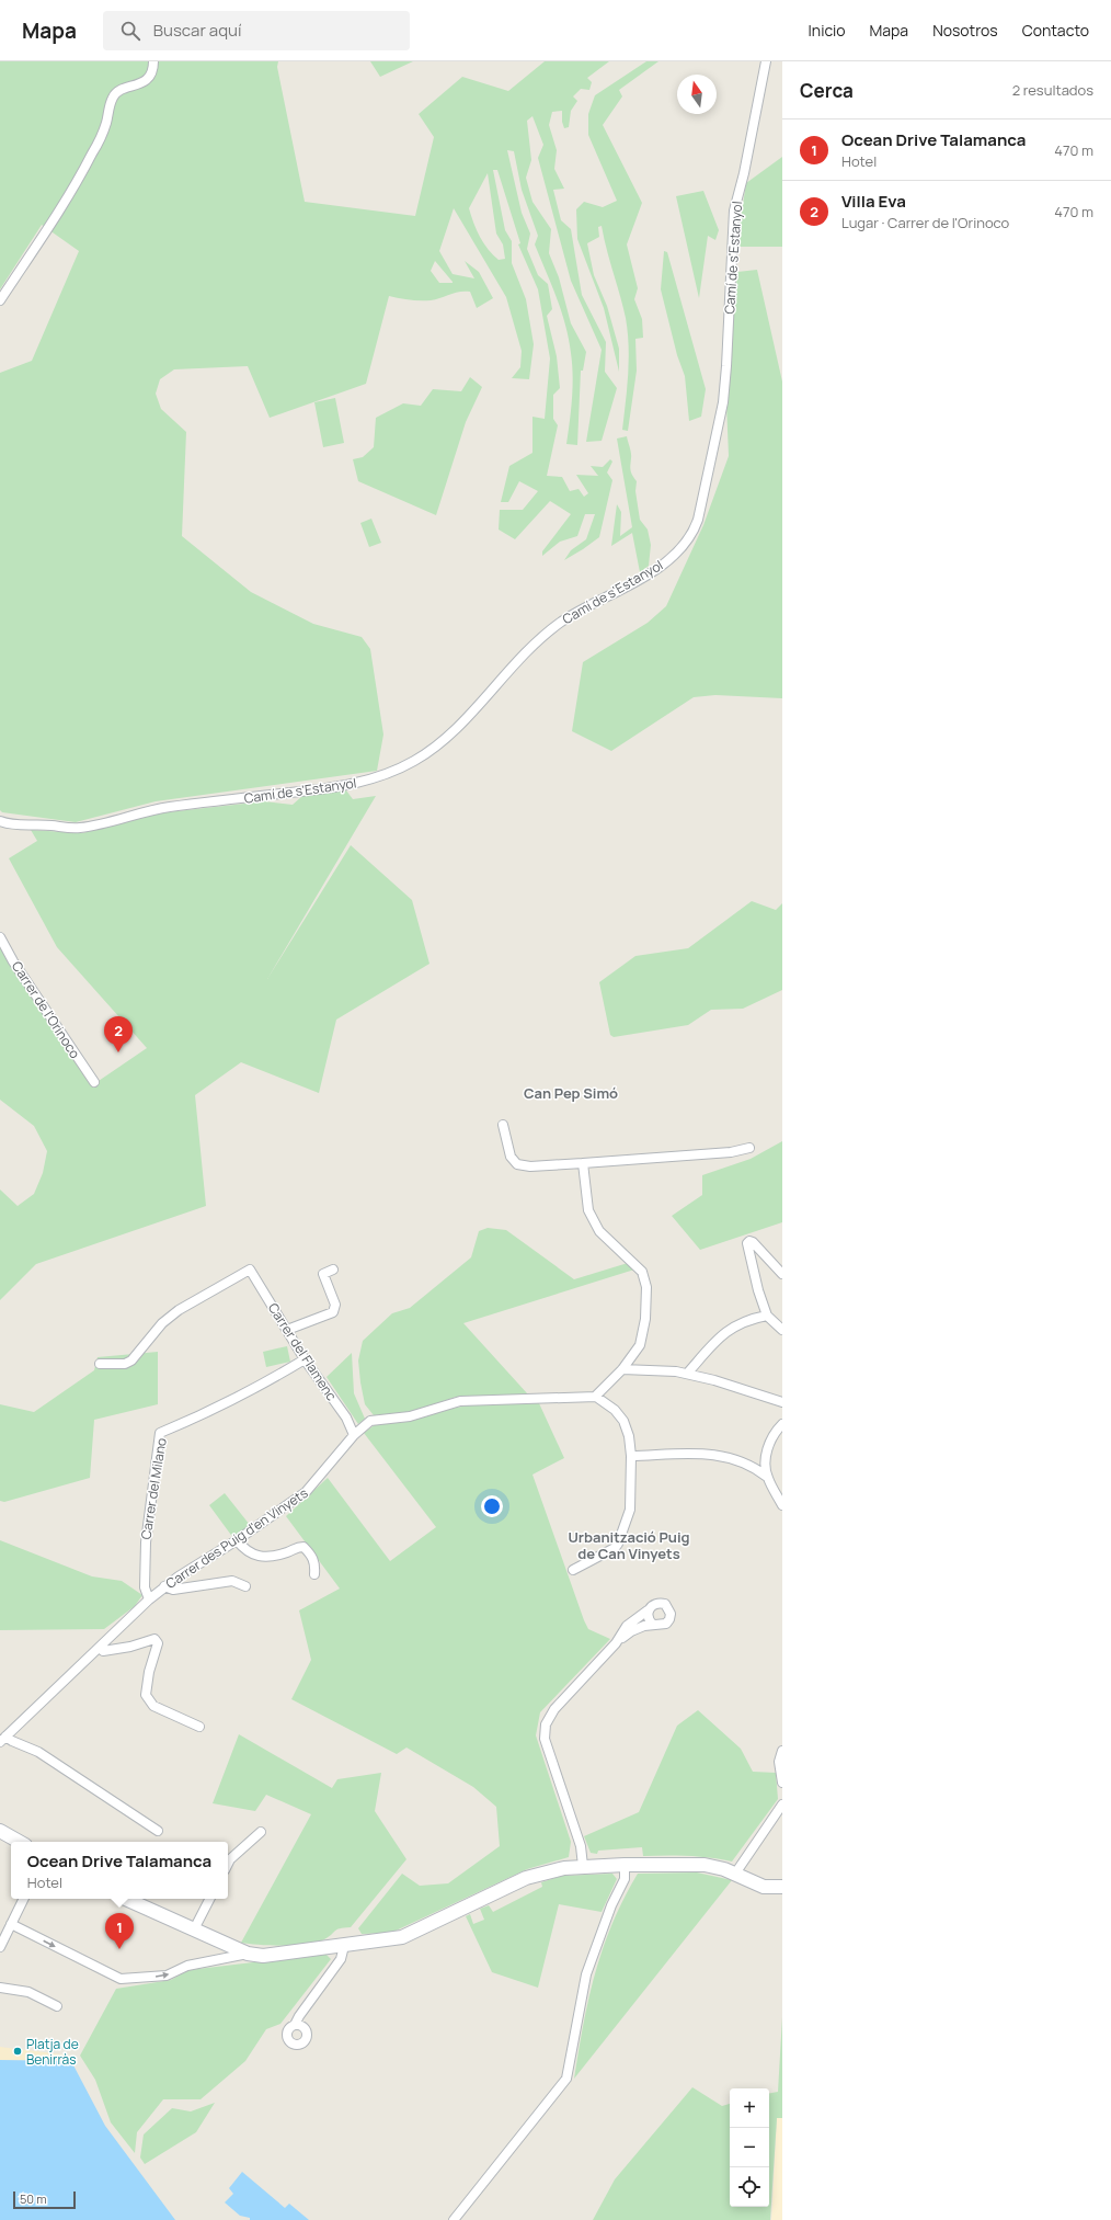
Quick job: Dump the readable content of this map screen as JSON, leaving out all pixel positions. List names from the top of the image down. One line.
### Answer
{"streets":{"street":["Camí de s'Estanyol","Carrer de l'Orinoco","Carrer del Flamenc","Carrer del Milano","Carrer des Puig d'en Vinyets"]},"crossings":[["Carrer del Flamenc","Carrer del Milano"],["Carrer del Flamenc","Carrer des Puig d'en Vinyets"],["Carrer del Milano","Carrer des Puig d'en Vinyets"]],"districts":["Can Pep Simó","Urbanització Puig de Can Vinyets"],"places":["Platja de Benirràs"],"scale_bar":"50 m","north":"top","page":{"header":"Mapa","search":"Buscar aquí","nav":["Inicio","Mapa","Nosotros","Contacto"],"heading":["Cerca","2 resultados"],"list":[{"mark":"1","name":"Ocean Drive Talamanca","note":"Hotel","value":"470 m"},{"mark":"2","name":"Villa Eva","note":"Lugar · Carrer de l'Orinoco","value":"470 m"}],"pins":["2","1"],"popup":["Ocean Drive Talamanca","Hotel"],"map_buttons":["+","−"],"scale":"50 m"}}
